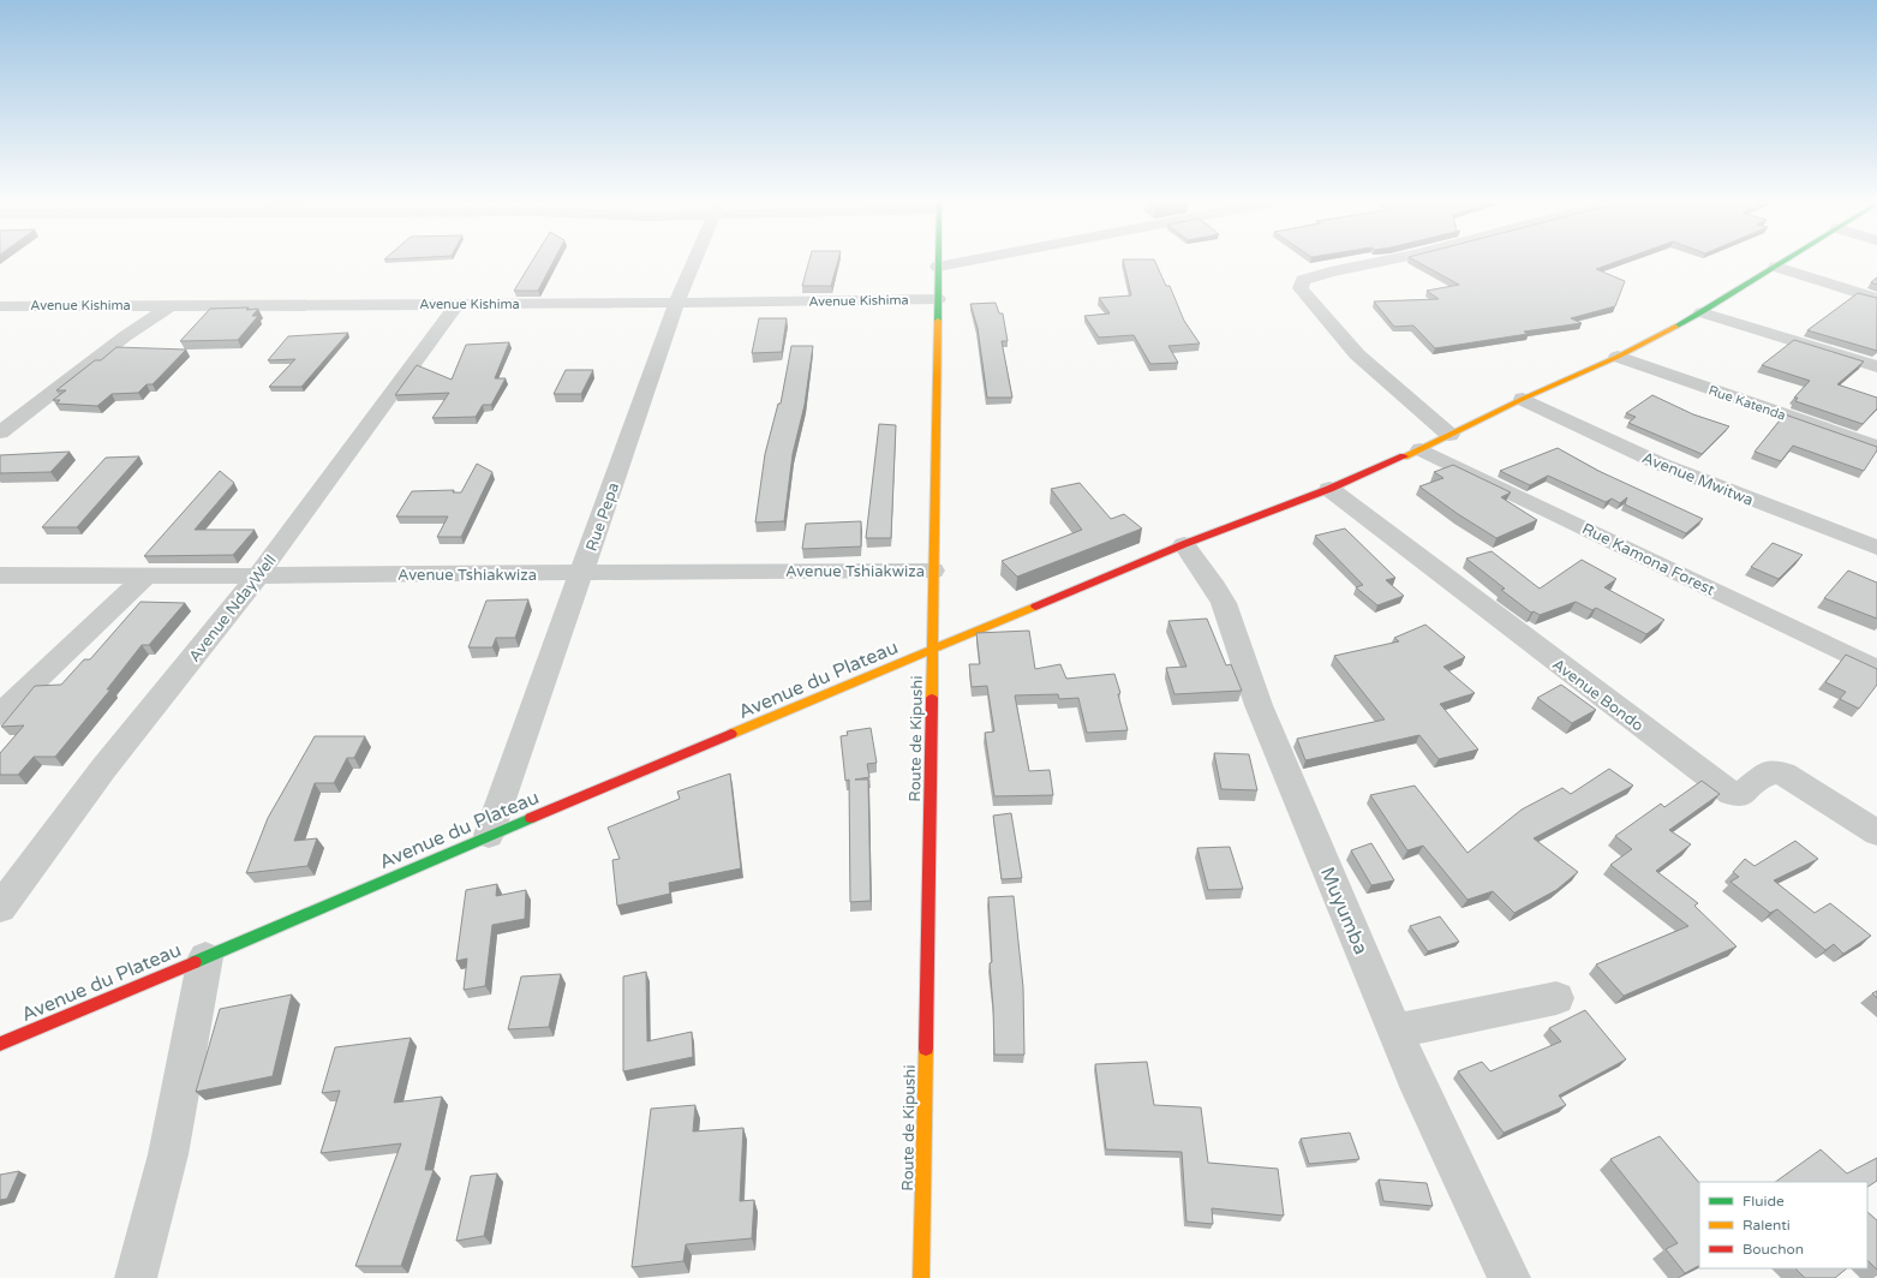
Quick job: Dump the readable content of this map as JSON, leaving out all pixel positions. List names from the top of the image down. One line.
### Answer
{"streets":{"street":["Avenue Kishima","Rue Katenda","Avenue Mwitwa","Rue Pepa","Rue Kamona Forest","Avenue Tshiakwiza","Avenue NdayWell","Avenue du Plateau","Avenue Bondo","Route de Kipushi","Muyumba"]},"crossings":[["Avenue Kishima","Rue Pepa"],["Avenue Kishima","Avenue NdayWell"],["Avenue Kishima","Route de Kipushi"],["Rue Katenda","Avenue du Plateau"],["Avenue Mwitwa","Avenue du Plateau"],["Rue Pepa","Avenue Tshiakwiza"],["Rue Pepa","Avenue du Plateau"],["Rue Kamona Forest","Avenue du Plateau"],["Avenue Tshiakwiza","Avenue NdayWell"],["Avenue Tshiakwiza","Route de Kipushi"],["Avenue du Plateau","Avenue Bondo"],["Avenue du Plateau","Route de Kipushi"],["Avenue du Plateau","Muyumba"]],"legend":["Fluide","Ralenti","Bouchon"]}
